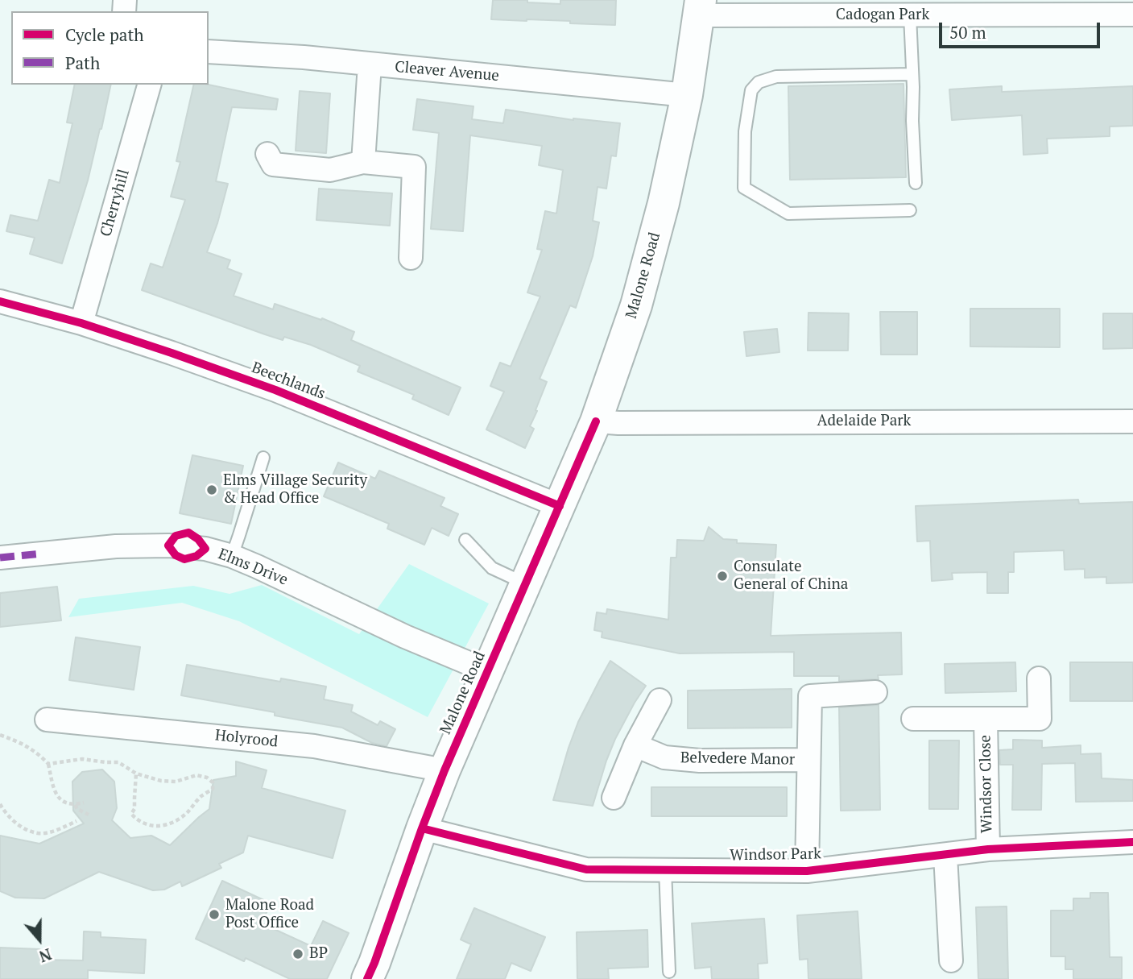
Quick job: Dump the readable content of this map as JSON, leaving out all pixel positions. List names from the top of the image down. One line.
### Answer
{"streets":{"main road":["Malone Road"],"street":["Cadogan Park","Cleaver Avenue","Cherryhill","Beechlands","Adelaide Park","Elms Drive","Holyrood","Belvedere Manor","Windsor Close","Windsor Park"]},"crossings":[["Cadogan Park","Malone Road"],["Cleaver Avenue","Malone Road"],["Cherryhill","Beechlands"],["Malone Road","Beechlands"],["Malone Road","Adelaide Park"],["Malone Road","Elms Drive"],["Malone Road","Holyrood"],["Malone Road","Windsor Park"],["Belvedere Manor","Windsor Park"],["Windsor Close","Windsor Park"]],"places":["Elms Village Security & Head Office","Consulate General of China","Malone Road Post Office","BP"],"legend":["Cycle path","Path"],"scale_bar":"50 m","north":"bottom"}
